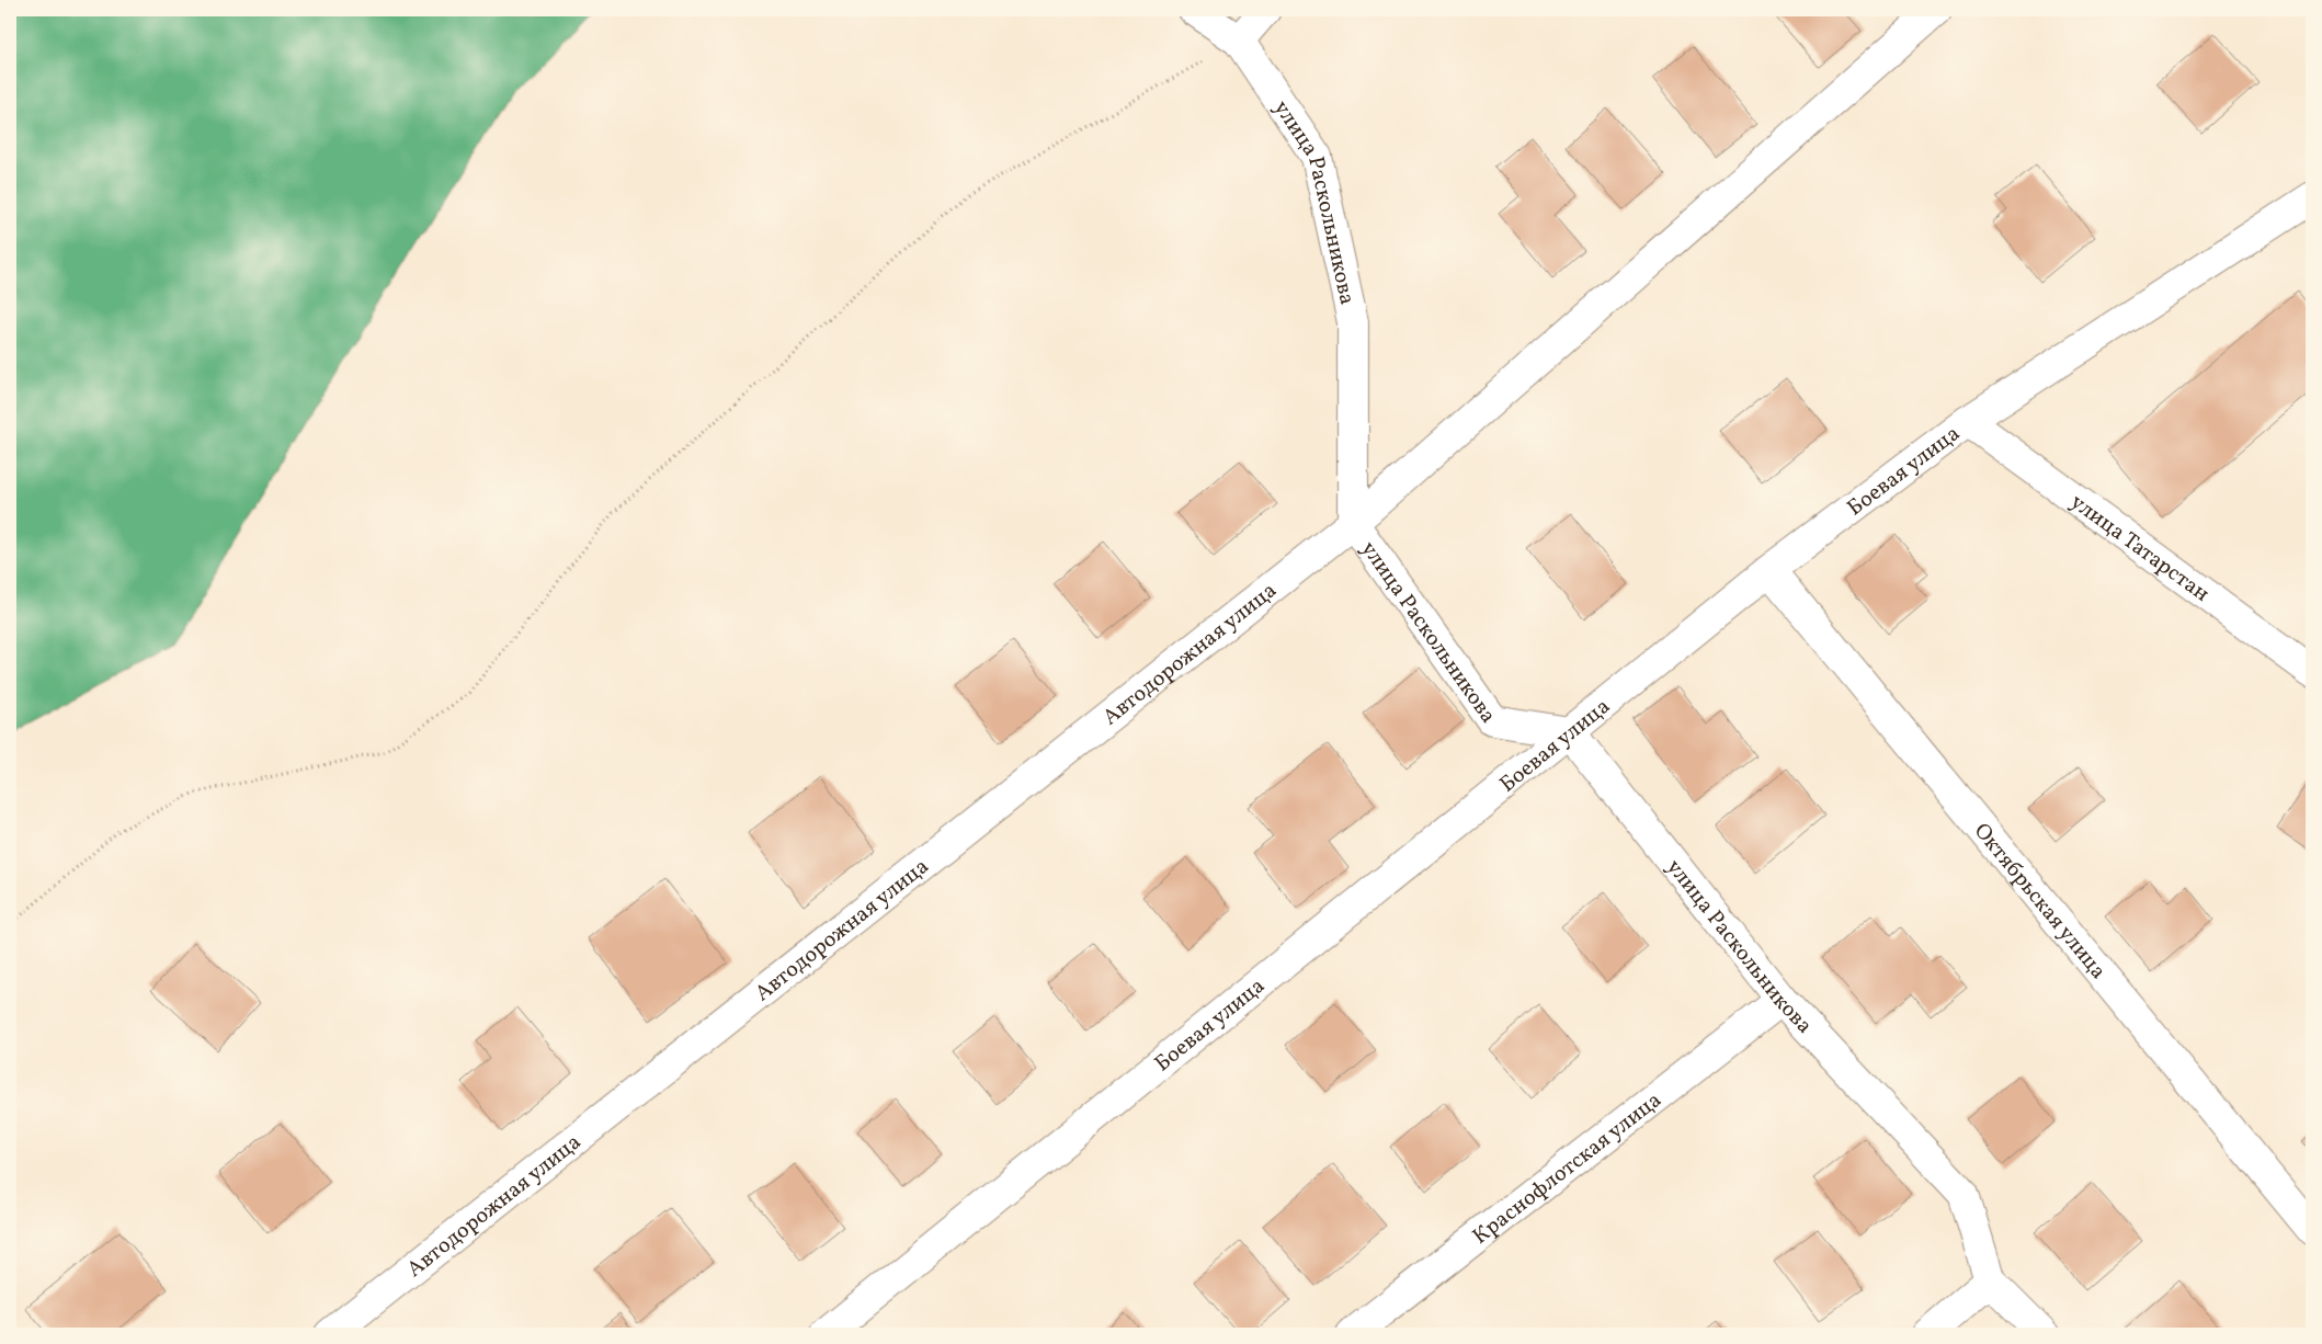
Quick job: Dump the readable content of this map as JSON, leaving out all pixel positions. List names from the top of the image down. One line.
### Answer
{"streets":{"street":["улица Раскольникова","Боевая улица","улица Татарстан","Автодорожная улица","Октябрьская улица","Краснофлотская улица"]},"crossings":[["улица Раскольникова","Боевая улица"],["улица Раскольникова","Автодорожная улица"],["улица Раскольникова","Краснофлотская улица"],["Боевая улица","улица Татарстан"],["Боевая улица","Октябрьская улица"]]}
